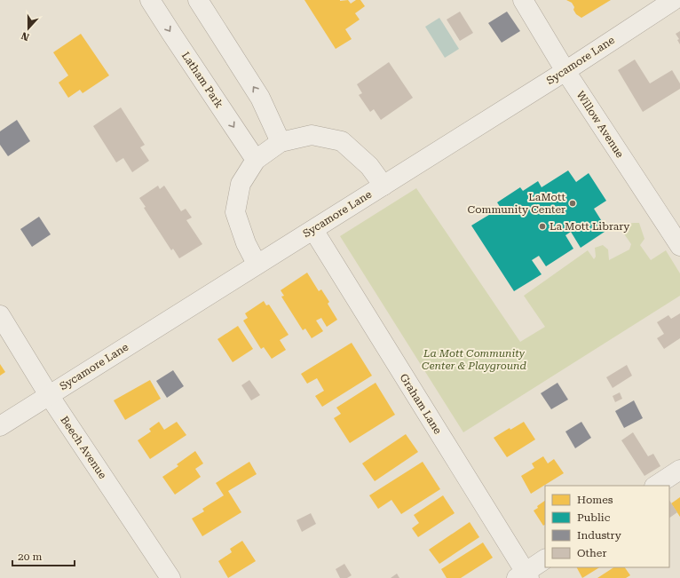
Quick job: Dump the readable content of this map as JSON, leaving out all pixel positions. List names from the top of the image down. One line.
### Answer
{"streets":{"street":["Sycamore Lane","Latham Park","Willow Avenue","Graham Lane","Beech Avenue"]},"crossings":[["Sycamore Lane","Willow Avenue"],["Sycamore Lane","Graham Lane"],["Sycamore Lane","Beech Avenue"]],"parks":["La Mott Community Center & Playground"],"places":["LaMott Community Center","La Mott Library"],"legend":["Homes","Public","Industry","Other"],"scale_bar":"20 m","north":"bottom"}
